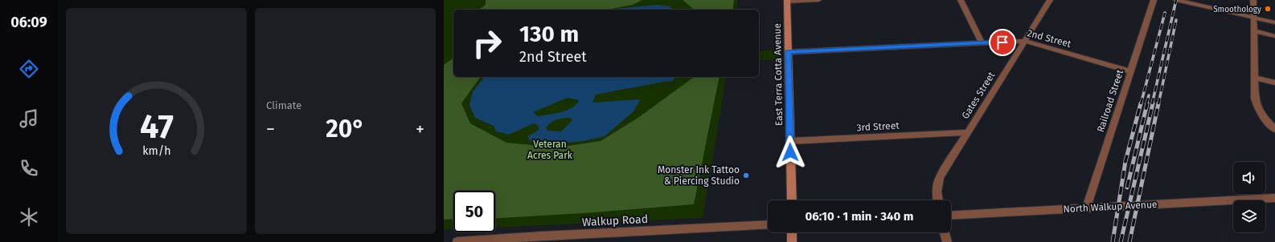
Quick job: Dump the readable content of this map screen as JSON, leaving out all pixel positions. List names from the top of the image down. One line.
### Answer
{"streets":{"main road":["East Terra Cotta Avenue"],"street":["2nd Street","Gates Street","Railroad Street","3rd Street","North Walkup Avenue","Walkup Road"]},"crossings":[["2nd Street","East Terra Cotta Avenue"],["2nd Street","Gates Street"],["2nd Street","Railroad Street"],["East Terra Cotta Avenue","3rd Street"],["Gates Street","3rd Street"],["Railroad Street","North Walkup Avenue"]],"parks":["Veteran Acres Park"],"places":["Smoothology","Monster Ink Tattoo & Piercing Studio"],"page":{"tabs":"06:09","tile":"Climate","turn":["130 m","2nd Street"],"heat":["−","20°","+"],"limit":"50","trip":"06:10 · 1 min · 340 m","gauge":["47","km/h"]}}
